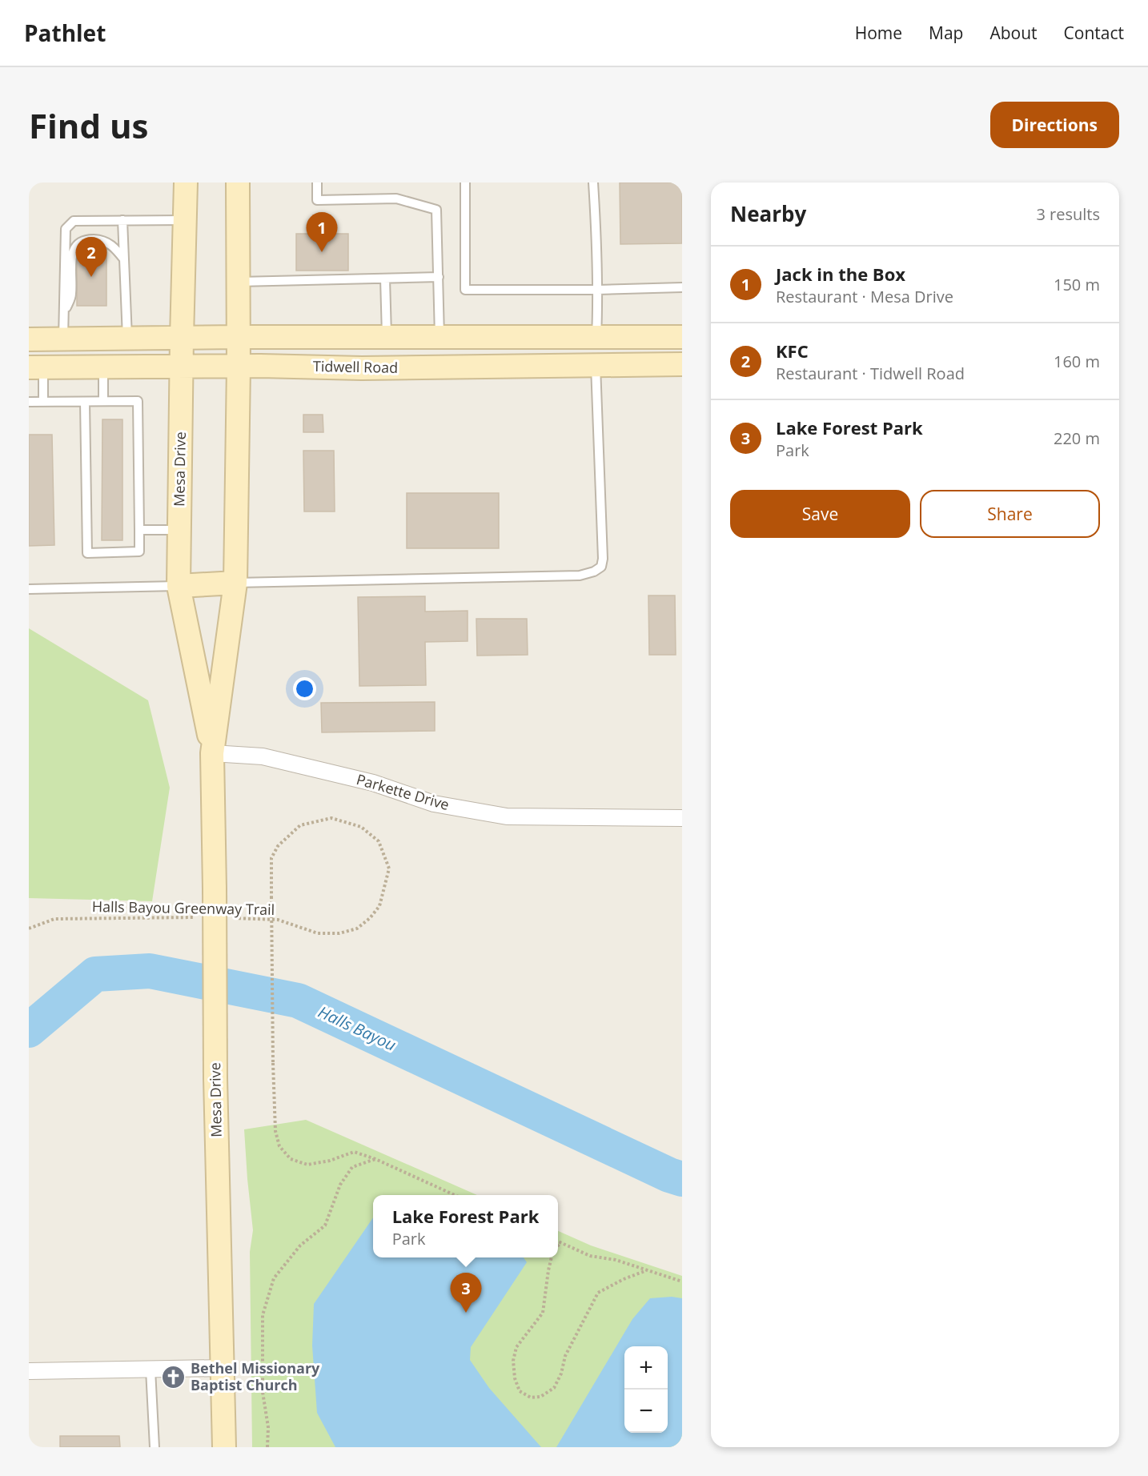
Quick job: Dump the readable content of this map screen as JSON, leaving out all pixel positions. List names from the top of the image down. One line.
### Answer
{"streets":{"main road":["Tidwell Road","Mesa Drive"],"street":["Parkette Drive"],"path":["Halls Bayou Greenway Trail"]},"crossings":[["Tidwell Road","Mesa Drive"],["Mesa Drive","Parkette Drive"]],"water":["Halls Bayou"],"places":{"church":["Bethel Missionary Baptist Church"]},"page":{"header":"Pathlet","nav":["Home","Map","About","Contact"],"buttons":["Directions",["Save","Share"]],"title":"Find us","heading":["Nearby","3 results"],"pins":["1","2","3"],"list":[{"mark":"1","name":"Jack in the Box","note":"Restaurant · Mesa Drive","value":"150 m"},{"mark":"2","name":"KFC","note":"Restaurant · Tidwell Road","value":"160 m"},{"mark":"3","name":"Lake Forest Park","note":"Park","value":"220 m"}],"popup":["Lake Forest Park","Park"],"map_buttons":["+","−"]}}
